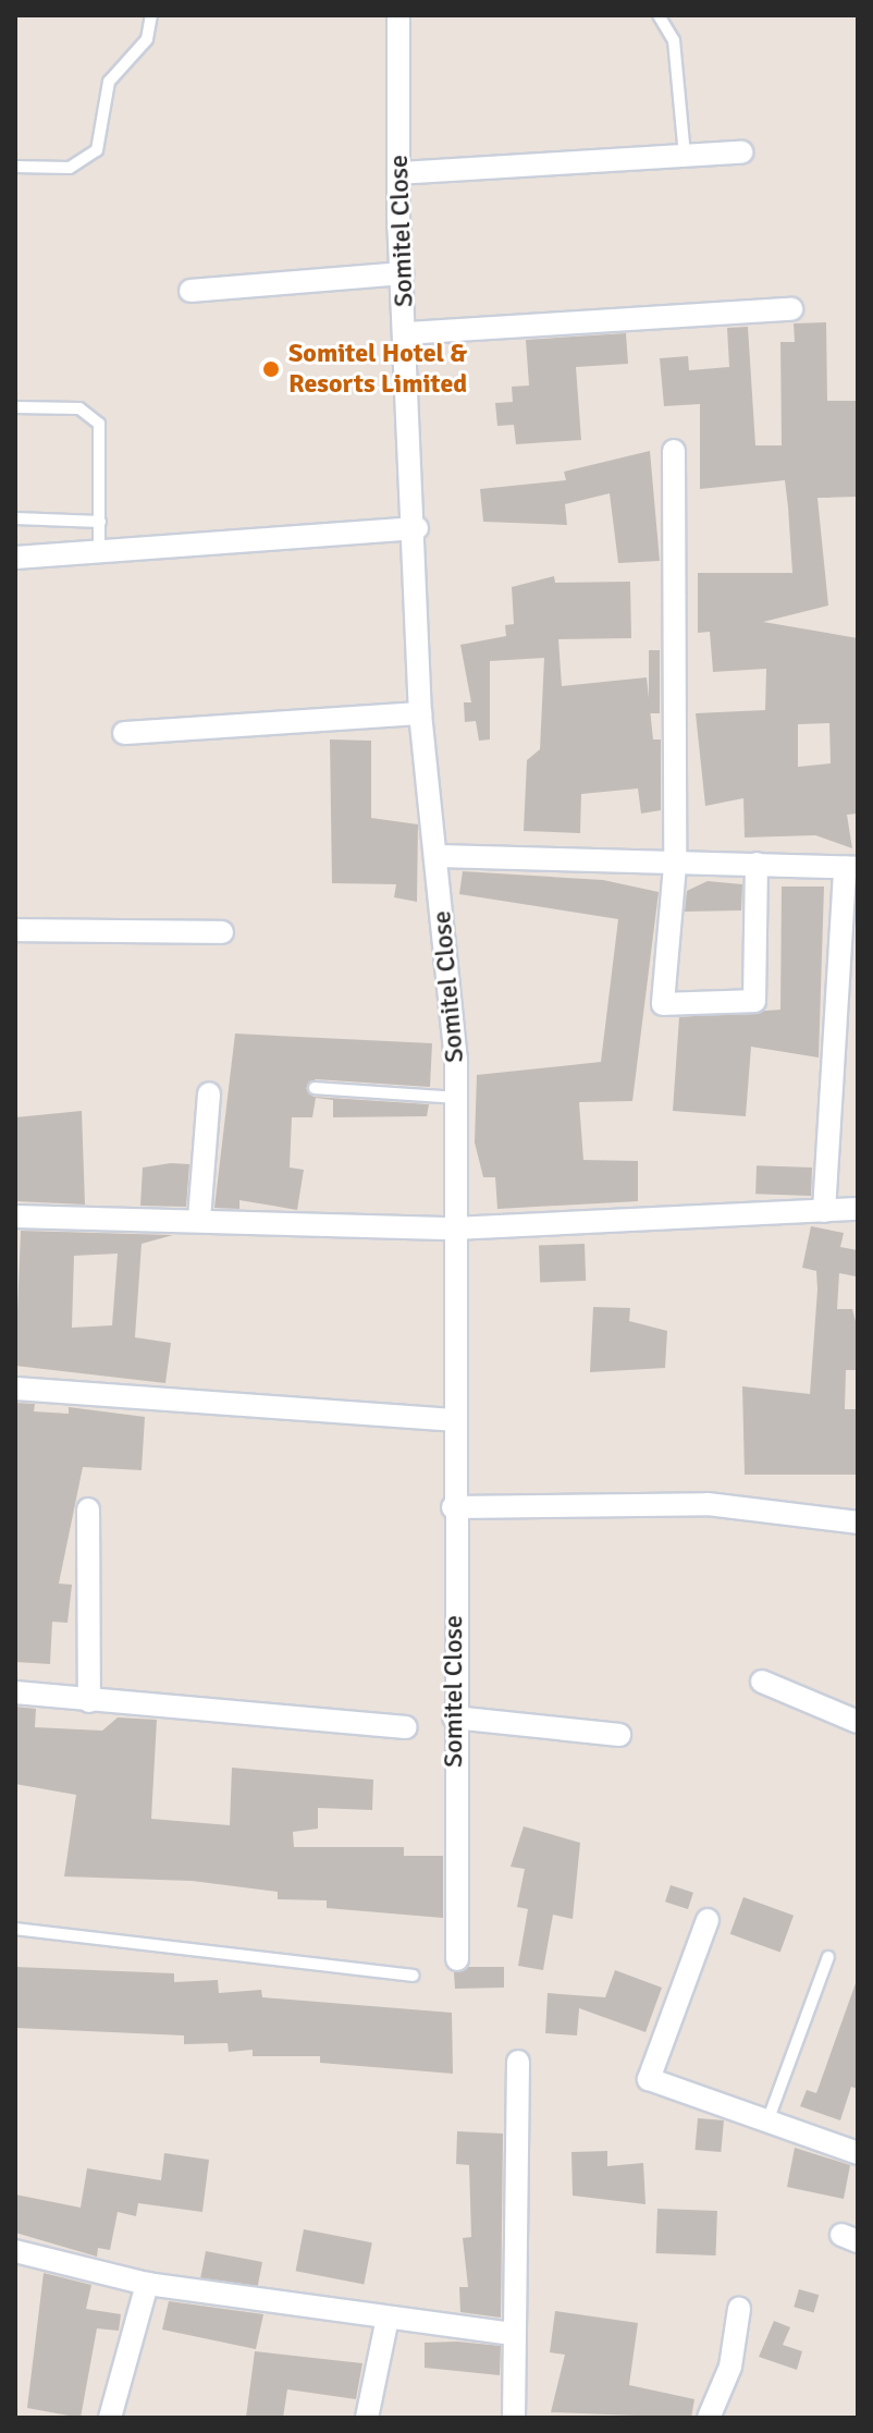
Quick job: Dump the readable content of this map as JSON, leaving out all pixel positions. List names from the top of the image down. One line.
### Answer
{"streets":{"street":["Somitel Close"]},"places":["Somitel Hotel & Resorts Limited"]}
